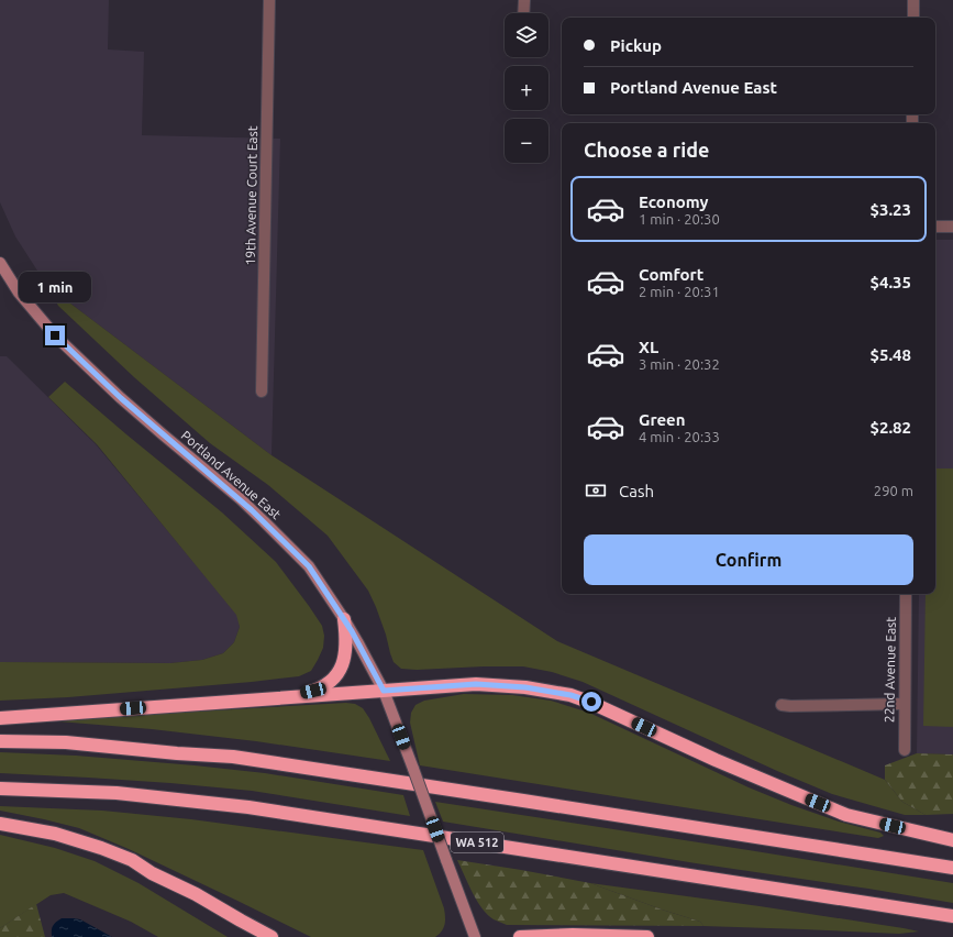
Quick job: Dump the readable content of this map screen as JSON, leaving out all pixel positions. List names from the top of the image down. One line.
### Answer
{"streets":{"highway":["WA 512"],"main road":["Portland Avenue East"],"street":["19th Avenue Court East","22nd Avenue East"]},"page":{"map_buttons":["+","−"],"banner":["Pickup","Portland Avenue East"],"heading":"Choose a ride","list":[{"name":"Economy","note":"1 min · 20:30","value":"$3.23"},{"name":"Comfort","note":"2 min · 20:31","value":"$4.35"},{"name":"XL","note":"3 min · 20:32","value":"$5.48"},{"name":"Green","note":"4 min · 20:33","value":"$2.82"}],"bubble":"1 min","pay":["Cash","290 m"],"buttons":"Confirm"}}
